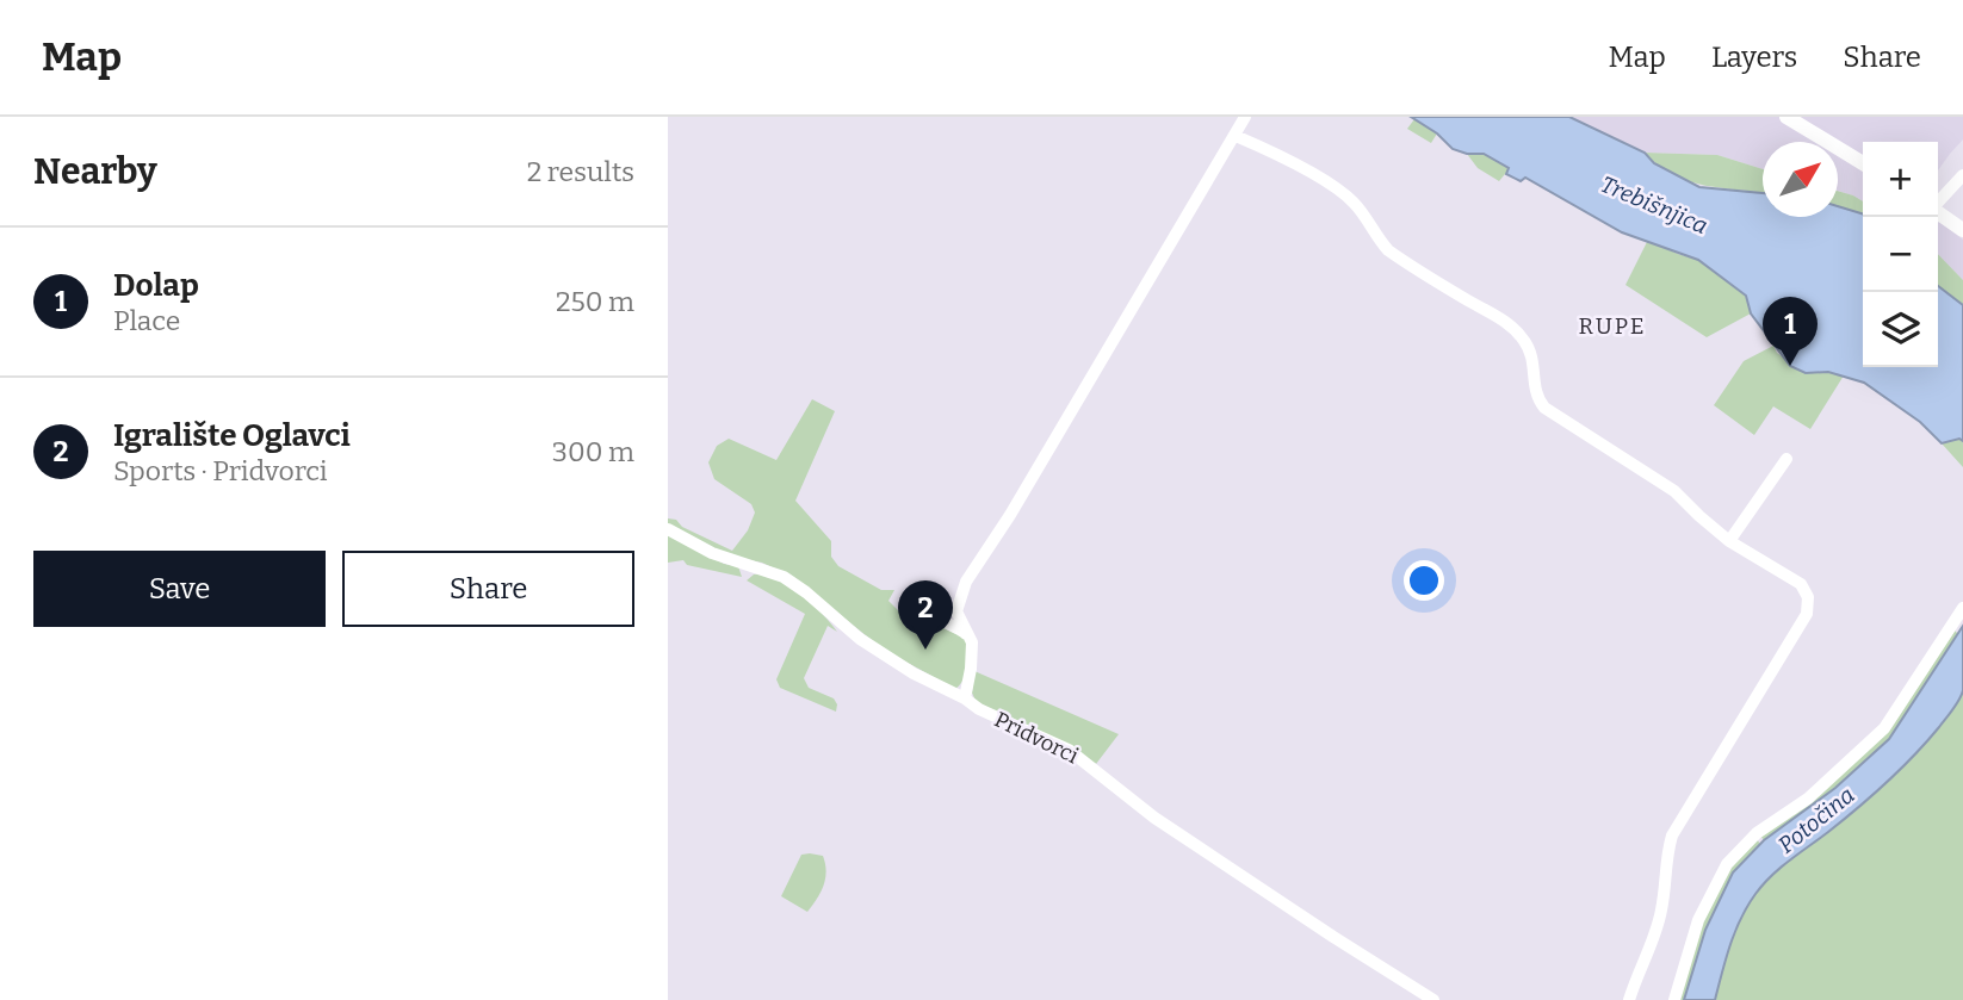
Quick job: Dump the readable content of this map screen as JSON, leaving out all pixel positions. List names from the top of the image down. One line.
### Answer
{"streets":{"street":["Pridvorci"]},"districts":["RUPE"],"water":["Trebišnjica","Potočina"],"north":"top right","page":{"header":"Map","nav":["Map","Layers","Share"],"heading":["Nearby","2 results"],"map_buttons":["+","−"],"list":[{"mark":"1","name":"Dolap","note":"Place","value":"250 m"},{"mark":"2","name":"Igralište Oglavci","note":"Sports · Pridvorci","value":"300 m"}],"pins":["1","2"],"buttons":["Save","Share"]}}
